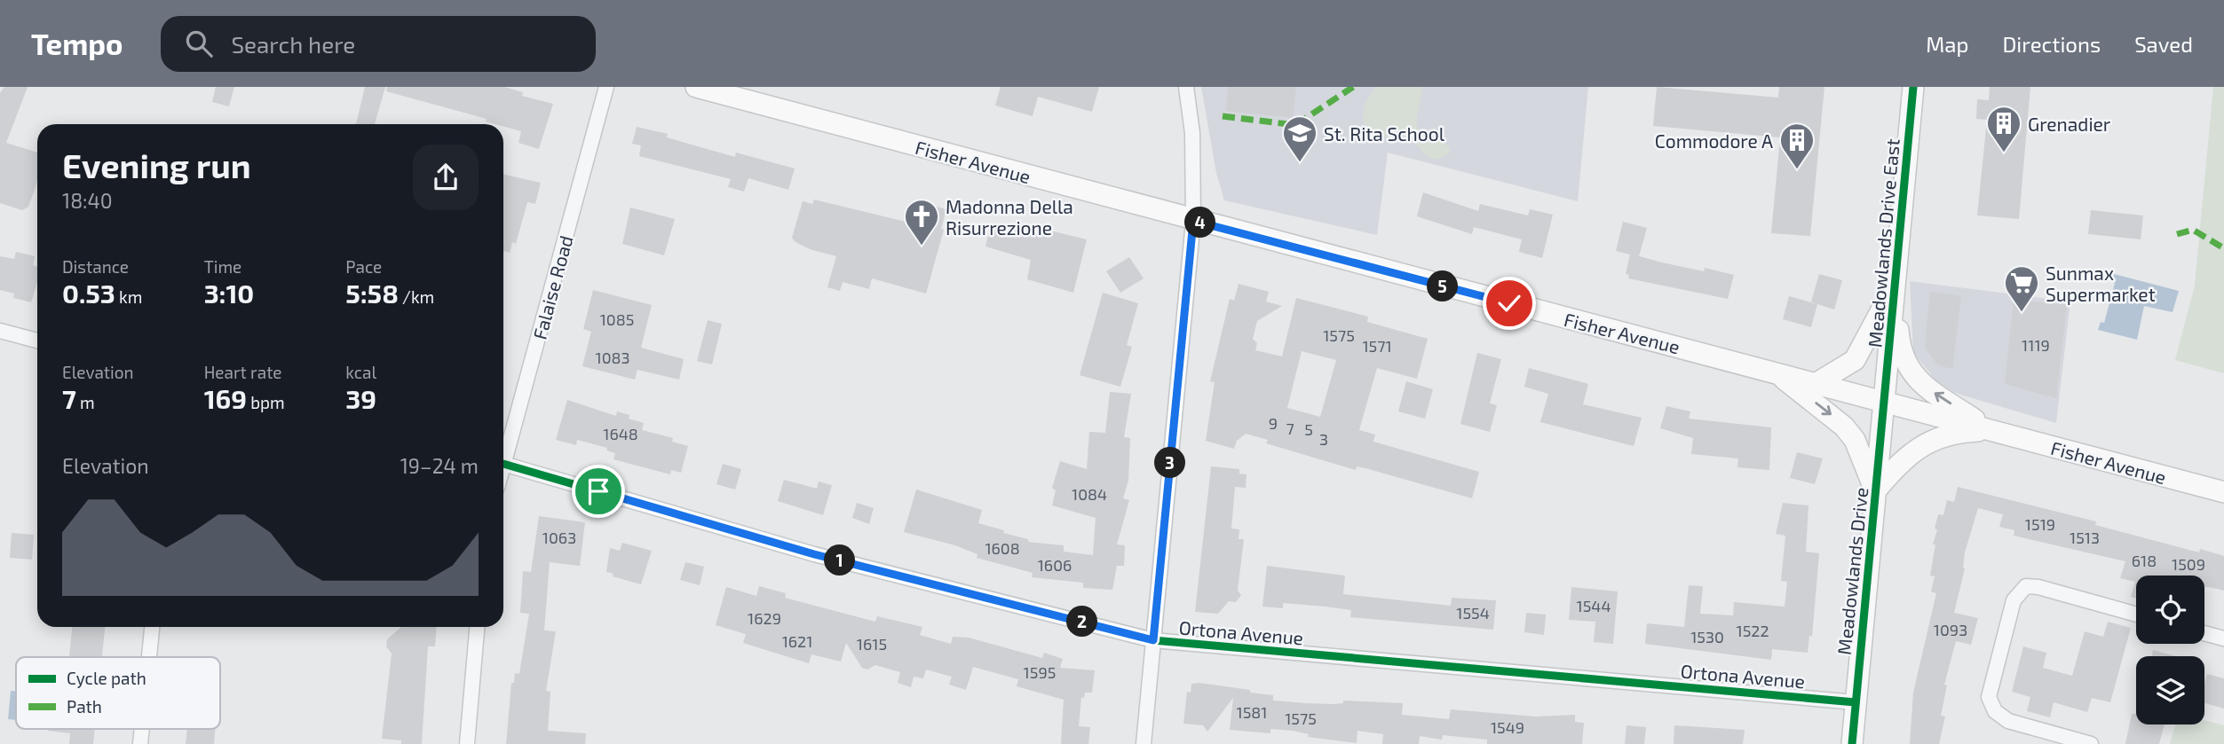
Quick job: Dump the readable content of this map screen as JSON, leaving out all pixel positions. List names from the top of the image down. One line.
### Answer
{"streets":{"main road":["Fisher Avenue","Meadowlands Drive East","Meadowlands Drive"],"street":["Falaise Road","Ortona Avenue"]},"crossings":[["Fisher Avenue","Meadowlands Drive East"],["Fisher Avenue","Meadowlands Drive"],["Meadowlands Drive East","Meadowlands Drive"],["Meadowlands Drive","Ortona Avenue"]],"places":{"building":["Grenadier","Commodore A"],"school or university":["St. Rita School"],"church":["Madonna Della Risurrezione"],"supermarket":["Sunmax Supermarket"]},"house_numbers":["1085","1575","1119","1571","1083","9","7","5","1648","3","1084","1519","1063","1513","1608","618","1509","1606","1544","1554","1629","1093","1522","1530","1621","1615","1595","1581","1575","1549"],"legend":["Cycle path","Path"],"page":{"header":"Tempo","search":"Search here","nav":["Map","Directions","Saved"],"heading":["Evening run","18:40"],"pins":["4","5","3","1","2"],"stats":[["Distance","0.53 km"],["Time","3:10"],["Pace","5:58 /km"],["Elevation","7 m"],["Heart rate","169 bpm"],["kcal","39"]],"chart":["Elevation","19–24 m"]}}
